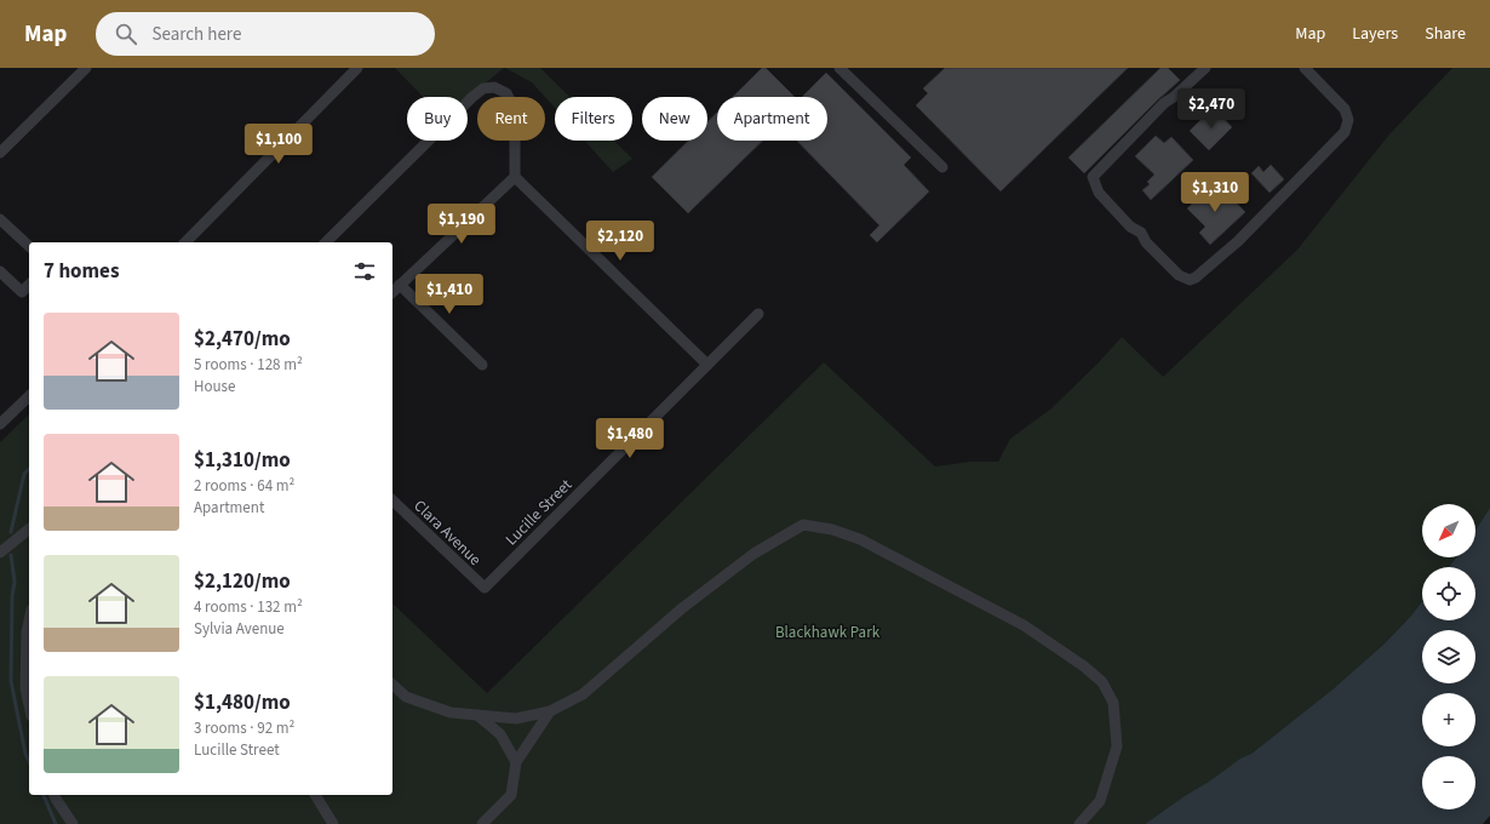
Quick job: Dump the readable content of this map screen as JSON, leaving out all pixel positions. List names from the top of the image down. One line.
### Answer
{"streets":{"street":["Lucille Street","Clara Avenue"]},"crossings":[["Lucille Street","Clara Avenue"]],"parks":["Blackhawk Park"],"north":"bottom left","page":{"header":"Map","search":"Search here","nav":["Map","Layers","Share"],"price":["$2,470","$1,100","$1,310","$1,190","$2,120","$1,410","$1,480"],"chip":["Buy","Rent","Filters","New","Apartment"],"heading":"7 homes","list":[{"name":"$2,470/mo","note":"5 rooms · 128 m² · House"},{"name":"$1,310/mo","note":"2 rooms · 64 m² · Apartment"},{"name":"$2,120/mo","note":"4 rooms · 132 m² · Sylvia Avenue"},{"name":"$1,480/mo","note":"3 rooms · 92 m² · Lucille Street"}],"map_buttons":["+","−"]}}
